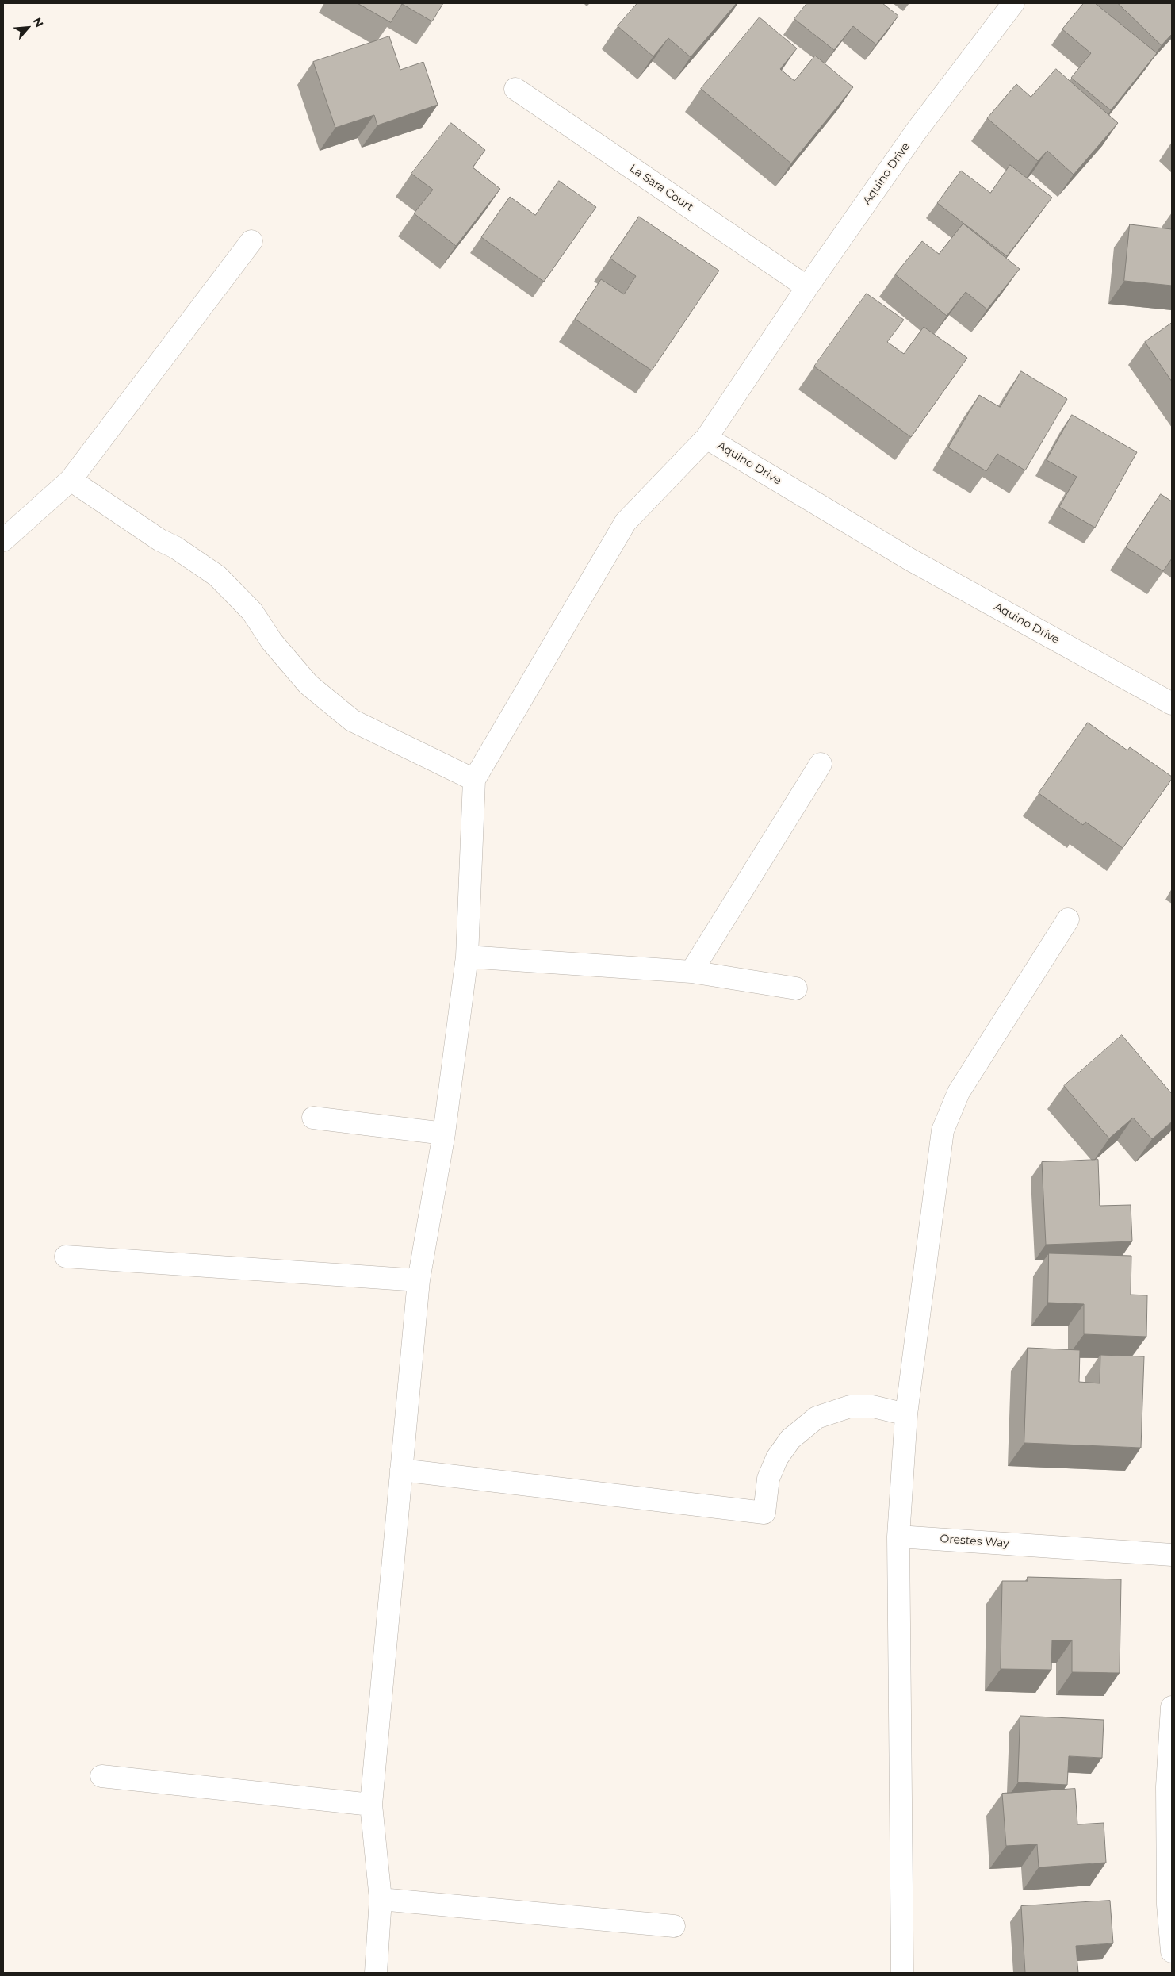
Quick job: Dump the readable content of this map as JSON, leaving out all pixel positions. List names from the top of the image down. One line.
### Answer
{"streets":{"street":["Aquino Drive","La Sara Court","Orestes Way"]},"crossings":[["Aquino Drive","La Sara Court"]],"north":"top right"}
